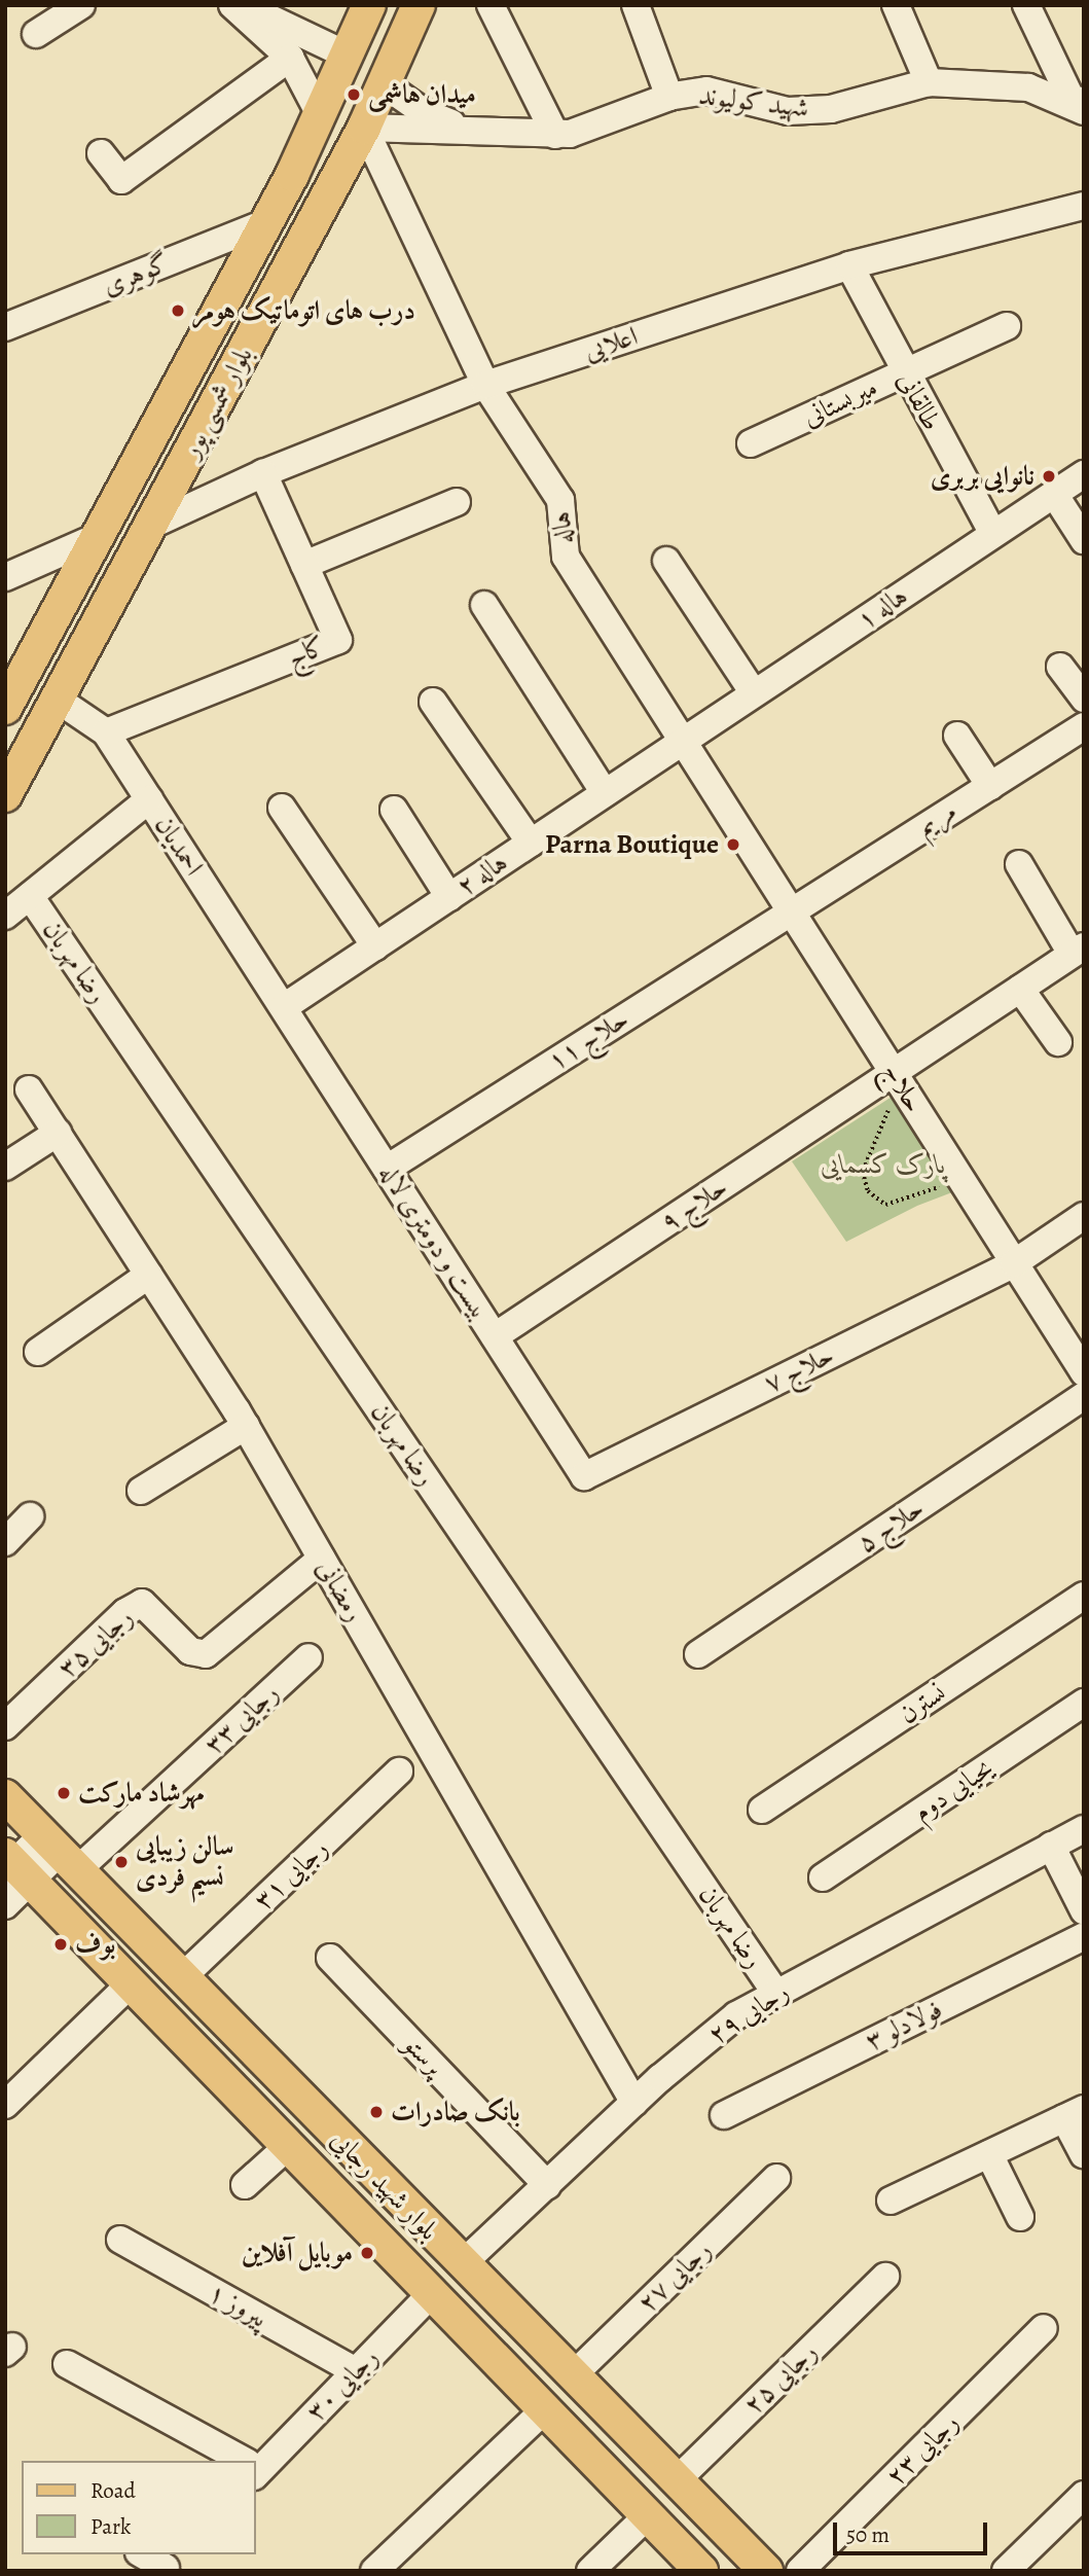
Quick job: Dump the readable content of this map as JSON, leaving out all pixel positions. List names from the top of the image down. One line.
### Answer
{"streets":{"main road":["بلوار شمسی پور","بلوار شهید رجایی"],"street":["شهید کولیوند","گوهری","اعلایی","طالقانی","میربستانی","هاله","هاله ۱","کاج","مریم","احمدیان","هاله ۲","رضا مهربان","حلاج ۱۱","حلاج","حلاج ۹","بیست و دومتری لاله","حلاج ۷","حلاج ۵","رمضانی","رجایی ۳۵","نسترن","رجایی ۳۳","یحیایی دوم","رجایی ۳۱","رجایی ۲۹","فولادلو ۳","پرستو","رجایی ۲۷","پیروز ۱","رجایی ۲۵","رجایی ۳۰","رجایی ۲۳"]},"crossings":[["شهید کولیوند","بلوار شمسی پور"],["شهید کولیوند","هاله"],["گوهری","بلوار شمسی پور"],["اعلایی","طالقانی"],["اعلایی","بلوار شمسی پور"],["اعلایی","هاله"],["اعلایی","کاج"],["طالقانی","میربستانی"],["طالقانی","هاله ۱"],["بلوار شمسی پور","هاله"],["بلوار شمسی پور","احمدیان"],["هاله","هاله ۱"],["هاله","مریم"],["هاله","هاله ۲"],["هاله","حلاج ۱۱"],["هاله","حلاج"],["هاله ۱","هاله ۲"],["کاج","احمدیان"],["مریم","حلاج ۱۱"],["مریم","حلاج"],["احمدیان","هاله ۲"],["احمدیان","بیست و دومتری لاله"],["هاله ۲","بیست و دومتری لاله"],["رضا مهربان","رجایی ۲۹"],["حلاج ۱۱","حلاج"],["حلاج ۱۱","بیست و دومتری لاله"],["حلاج","حلاج ۹"],["حلاج","حلاج ۷"],["حلاج ۹","بیست و دومتری لاله"],["بیست و دومتری لاله","حلاج ۷"],["رمضانی","رجایی ۳۵"],["رمضانی","رجایی ۲۹"],["رجایی ۳۳","بلوار شهید رجایی"],["رجایی ۳۱","بلوار شهید رجایی"],["رجایی ۲۹","پرستو"],["رجایی ۲۹","بلوار شهید رجایی"],["بلوار شهید رجایی","رجایی ۲۷"],["بلوار شهید رجایی","رجایی ۲۵"],["بلوار شهید رجایی","رجایی ۳۰"],["پیروز ۱","رجایی ۳۰"]],"parks":["پارک کسمایی"],"places":["میدان هاشمی","درب های اتوماتیک هومر","نانوایی بربری","Parna Boutique","مهرشاد مارکت","سالن زیبایی نسیم فردی","بوف","بانک صادرات","موبایل آفلاین"],"legend":["Road","Park"],"scale_bar":"50 m"}
